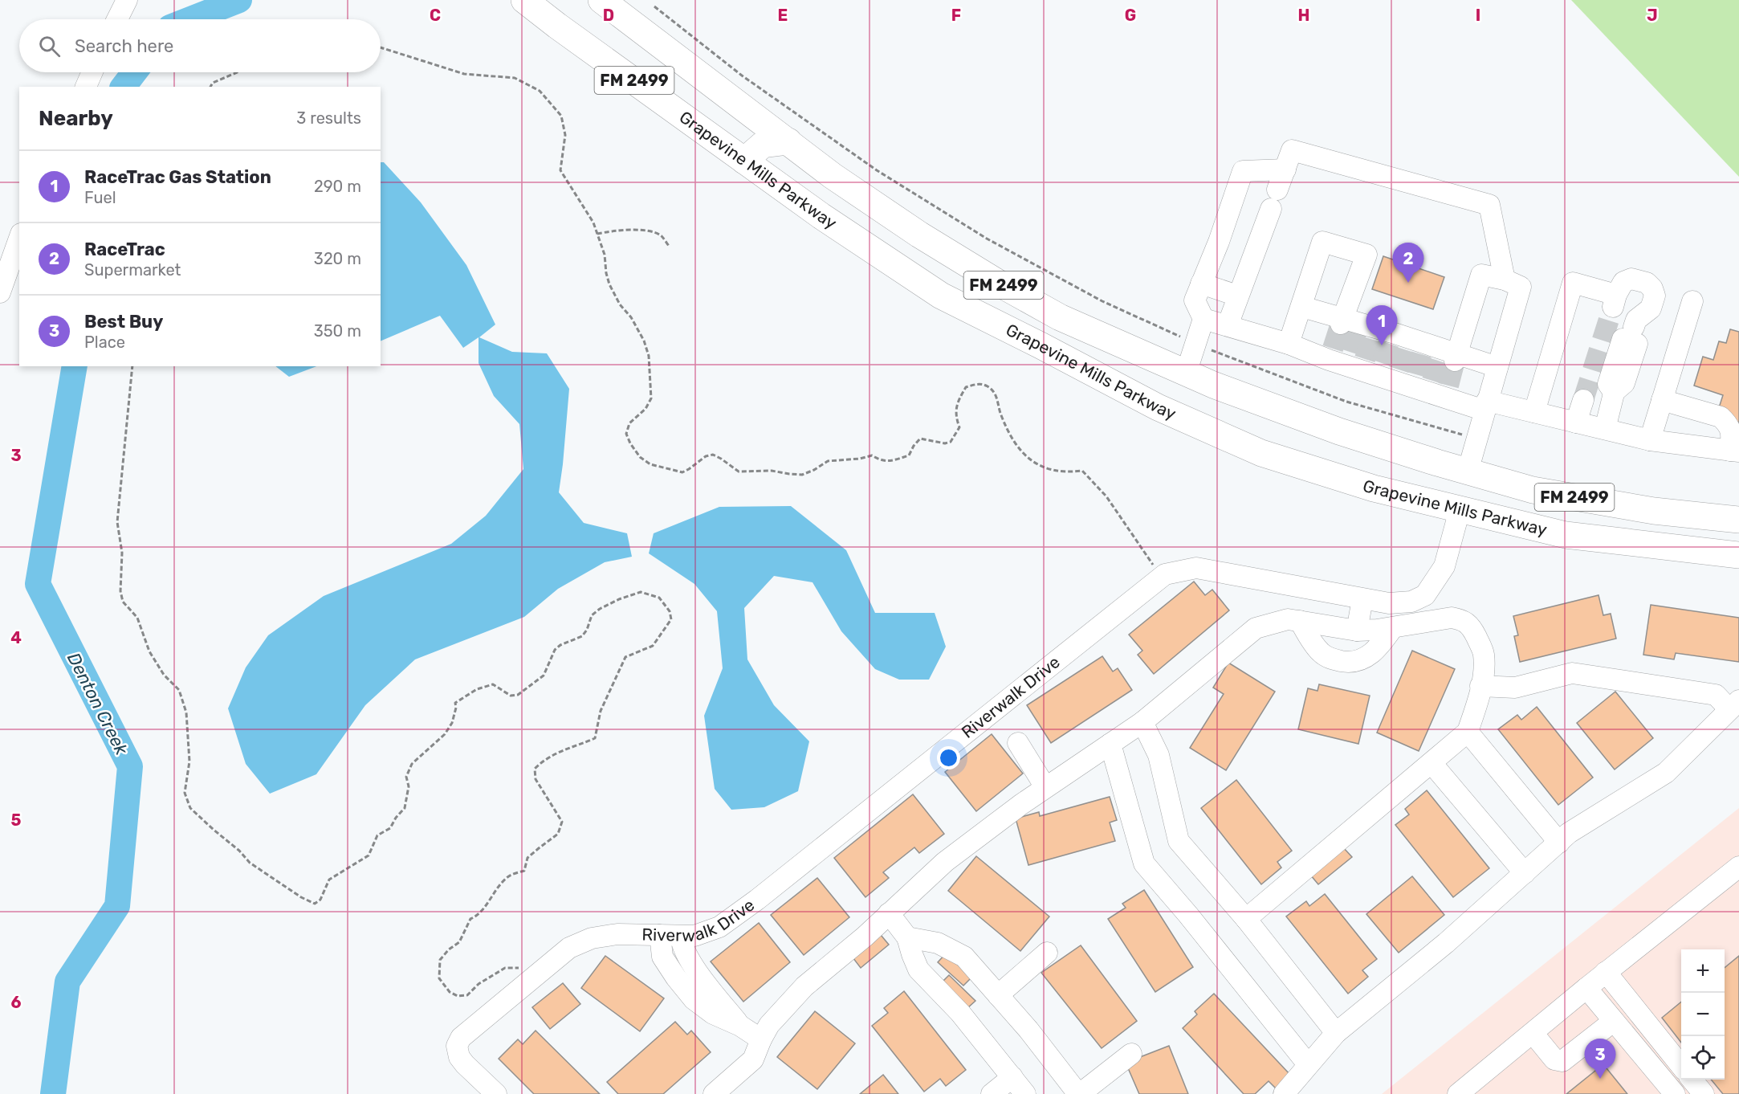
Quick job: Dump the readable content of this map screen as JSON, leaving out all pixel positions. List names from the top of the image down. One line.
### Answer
{"streets":{"main road":["FM 2499","Grapevine Mills Parkway"],"lane":["Riverwalk Drive"]},"crossings":[["Grapevine Mills Parkway","Riverwalk Drive"]],"water":["Denton Creek"],"page":{"search":"Search here","heading":["Nearby","3 results"],"list":[{"mark":"1","name":"RaceTrac Gas Station","note":"Fuel","value":"290 m"},{"mark":"2","name":"RaceTrac","note":"Supermarket","value":"320 m"},{"mark":"3","name":"Best Buy","note":"Place","value":"350 m"}],"pins":["2","1","3"],"map_buttons":["+","−"]},"grid":{"columns":["C","D","E","F","G","H","I","J"],"rows":["3","4","5","6"]}}
